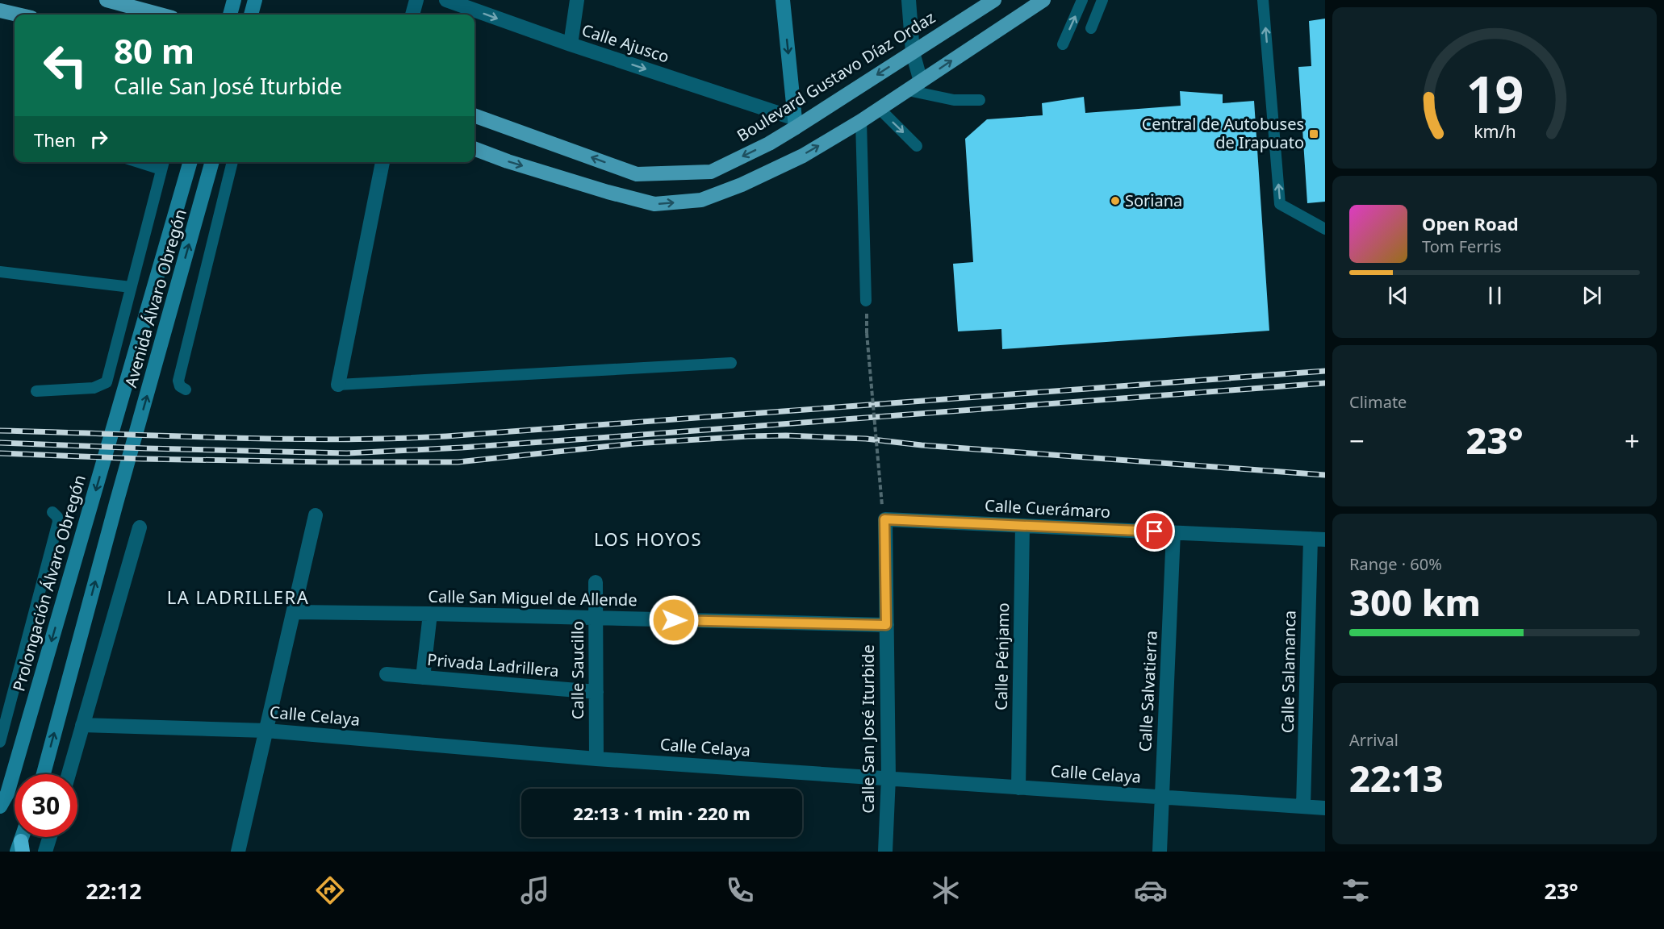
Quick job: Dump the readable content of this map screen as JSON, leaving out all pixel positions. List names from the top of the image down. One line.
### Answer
{"streets":{"main road":["Boulevard Gustavo Díaz Ordaz"],"street":["Calle Ajusco","Avenida Álvaro Obregón","Calle Cuerámaro","Prolongación Álvaro Obregón","Calle San Miguel de Allende","Calle Pénjamo","Privada Ladrillera","Calle Saucillo","Calle Salamanca","Calle Salvatierra","Calle Celaya","Calle San José Iturbide"]},"crossings":[["Calle Ajusco","Boulevard Gustavo Díaz Ordaz"],["Avenida Álvaro Obregón","Prolongación Álvaro Obregón"],["Calle Cuerámaro","Calle Pénjamo"],["Calle Cuerámaro","Calle Salamanca"],["Calle Cuerámaro","Calle Salvatierra"],["Calle Cuerámaro","Calle San José Iturbide"],["Calle San Miguel de Allende","Calle Saucillo"],["Calle San Miguel de Allende","Calle San José Iturbide"],["Calle Pénjamo","Calle Celaya"],["Privada Ladrillera","Calle Saucillo"],["Calle Saucillo","Calle Celaya"],["Calle Salamanca","Calle Celaya"],["Calle Salvatierra","Calle Celaya"],["Calle Celaya","Calle San José Iturbide"]],"one_way":["Calle Ajusco"],"districts":["LOS HOYOS","LA LADRILLERA"],"places":{"transit":["Central de Autobuses de Irapuato"],"other":["Soriana"]},"page":{"turn":["80 m","Calle San José Iturbide"],"then":"Then","song":["Open Road","Tom Ferris"],"tile":["Climate",["Range · 60%","300 km"],["Arrival","22:13"]],"heat":["−","23°","+"],"limit":"30","trip":"22:13 · 1 min · 220 m","tabs":["22:12","23°"],"gauge":["19","km/h"]}}
